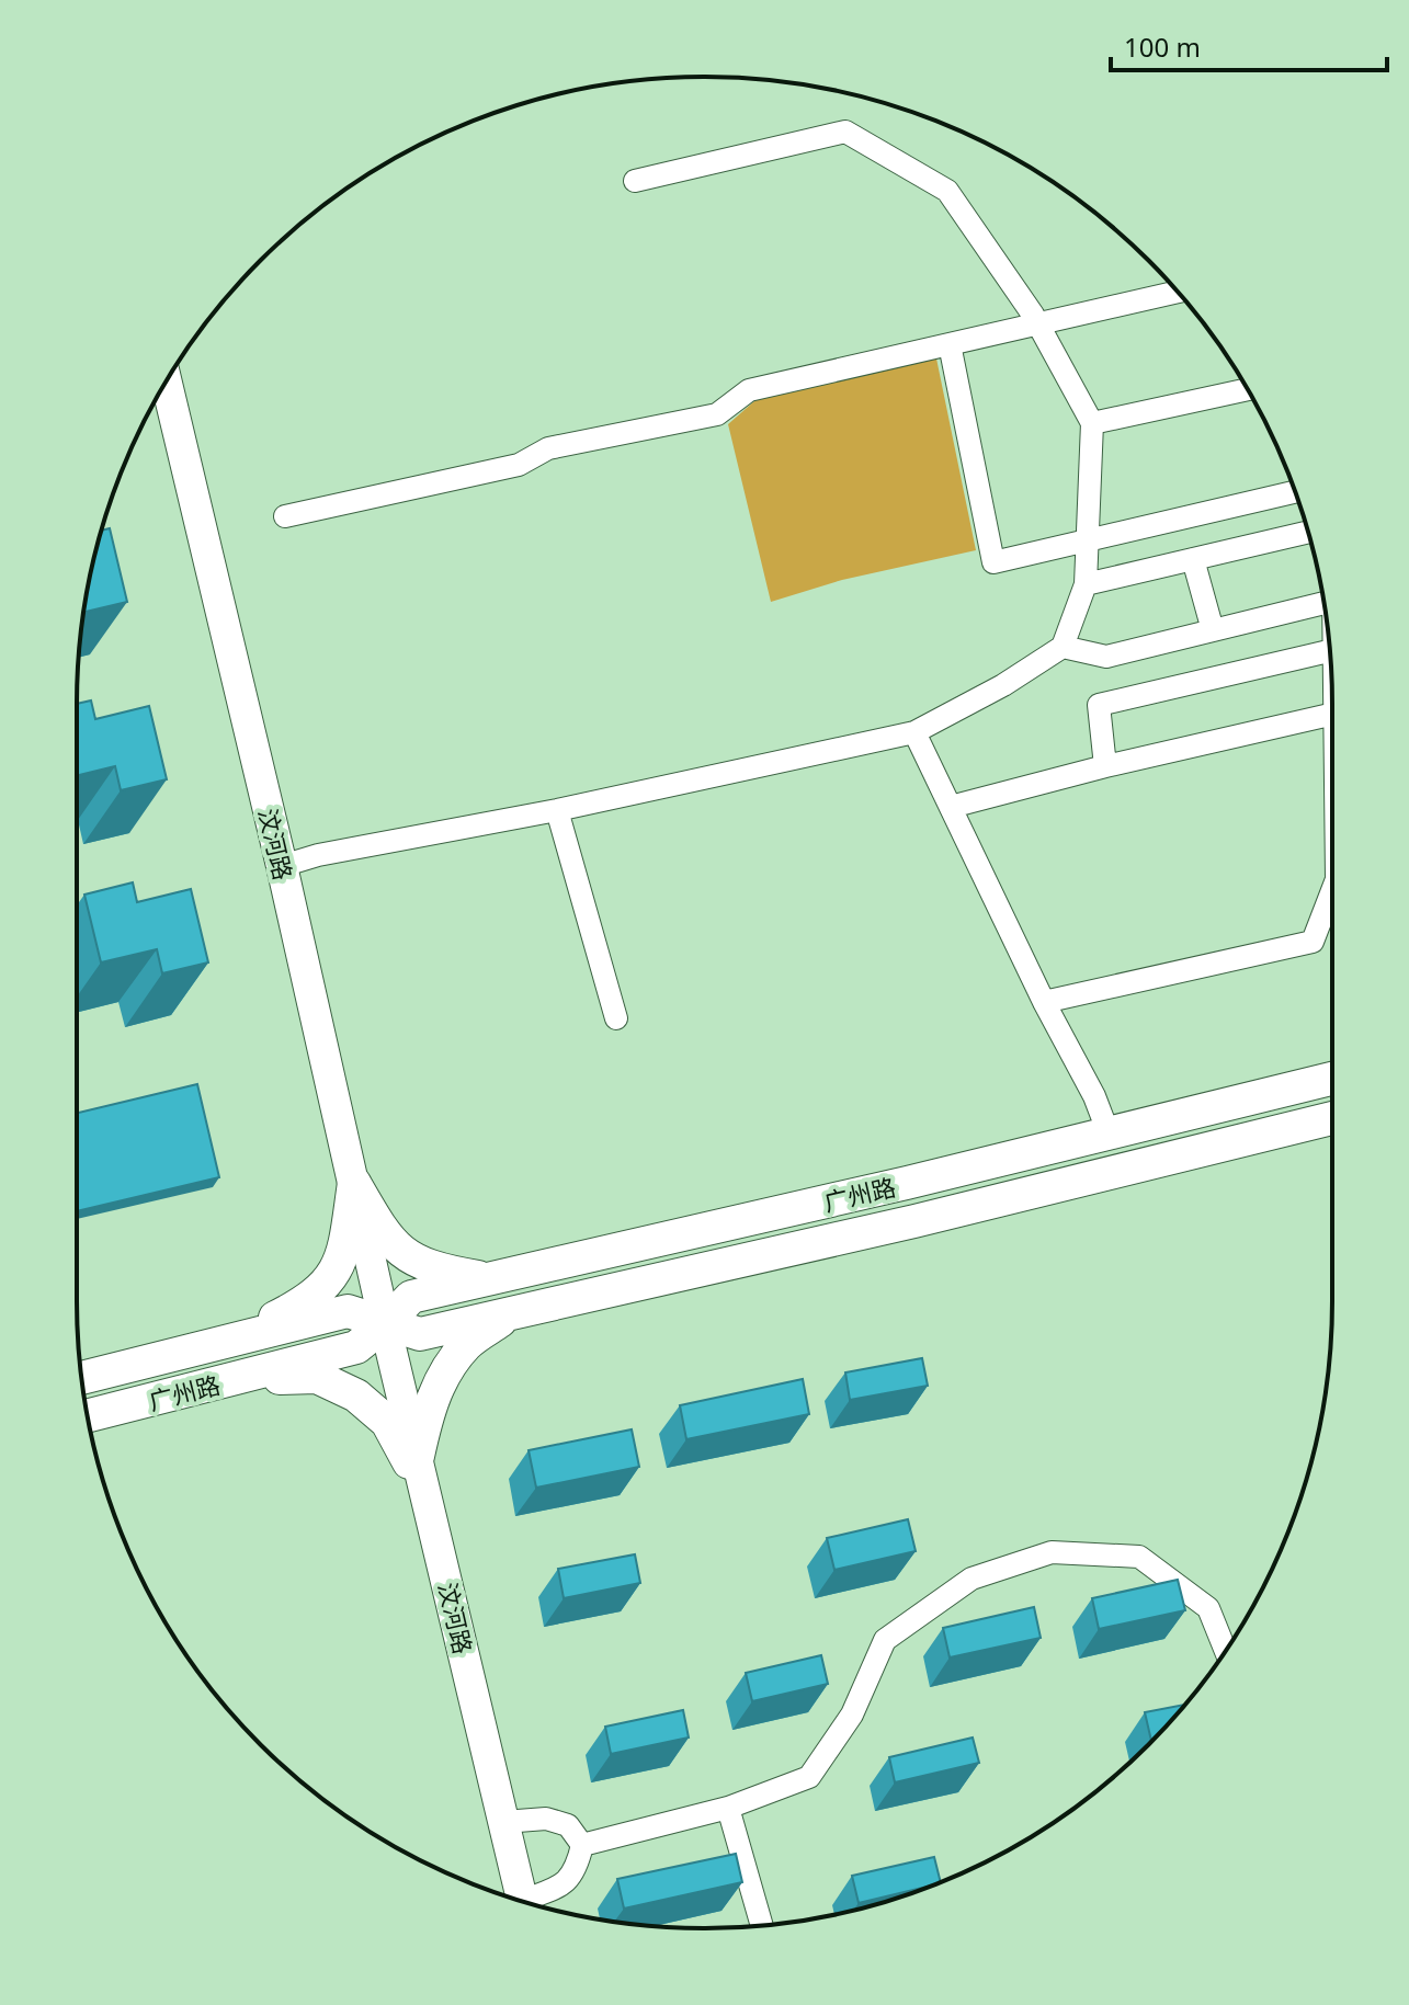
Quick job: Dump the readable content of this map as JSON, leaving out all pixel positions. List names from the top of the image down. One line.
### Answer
{"streets":{"main road":["广州路"],"street":["汶河路"]},"crossings":[["汶河路","广州路"]],"scale_bar":"100 m"}
